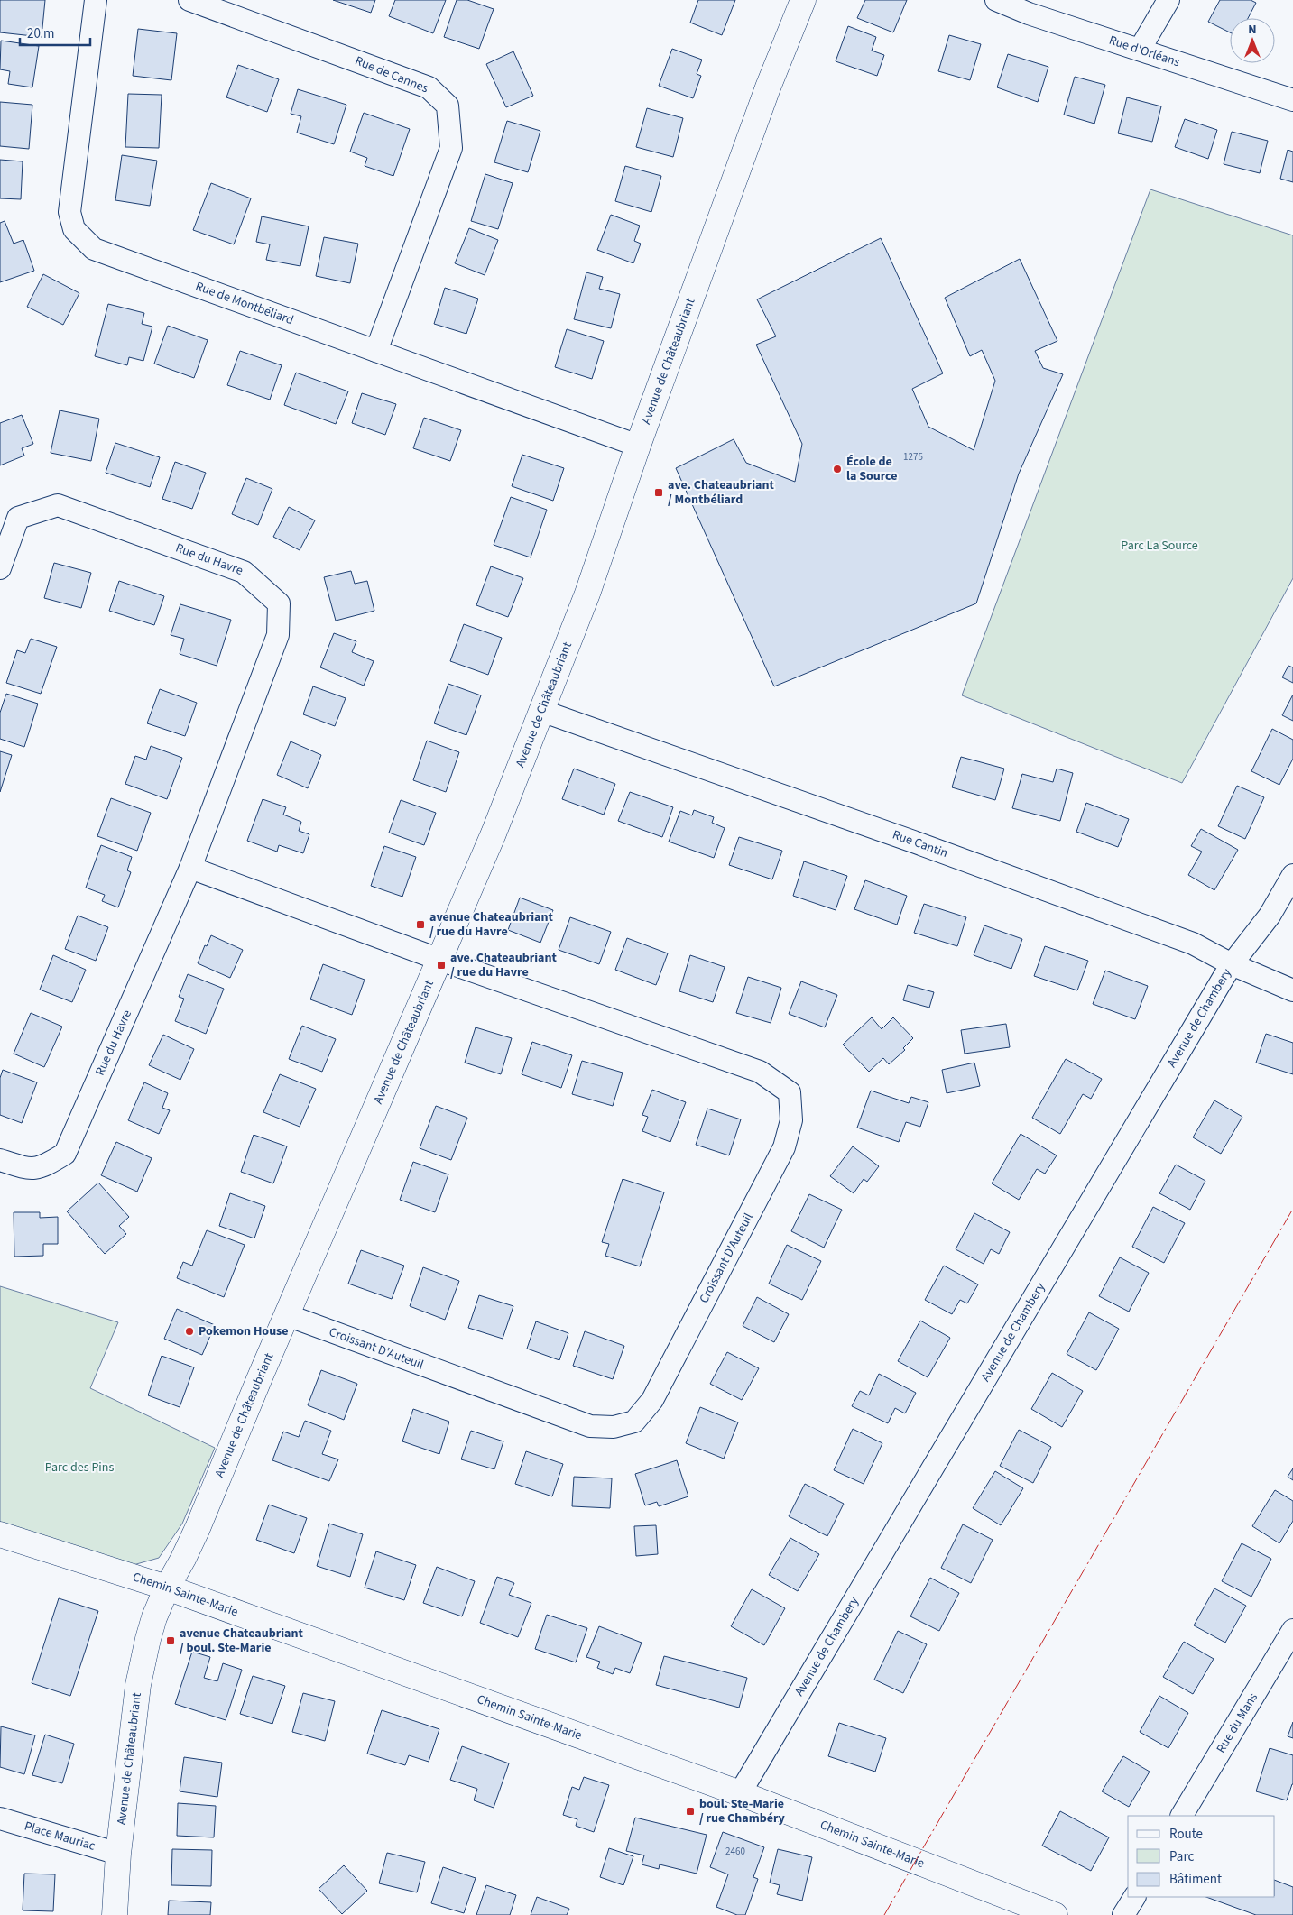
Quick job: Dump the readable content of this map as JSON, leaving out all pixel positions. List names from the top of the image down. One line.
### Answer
{"streets":{"street":["Rue d'Orléans","Rue de Cannes","Rue de Montbéliard","Avenue de Châteaubriant","Rue du Havre","Rue Cantin","Avenue de Chambery","Croissant D'Auteuil","Chemin Sainte-Marie","Rue du Mans","Place Mauriac"]},"crossings":[["Rue de Cannes","Rue de Montbéliard"],["Rue de Montbéliard","Avenue de Châteaubriant"],["Avenue de Châteaubriant","Rue Cantin"],["Avenue de Châteaubriant","Croissant D'Auteuil"],["Avenue de Châteaubriant","Chemin Sainte-Marie"],["Avenue de Châteaubriant","Place Mauriac"],["Rue Cantin","Avenue de Chambery"],["Avenue de Chambery","Chemin Sainte-Marie"]],"parks":["Parc La Source","Parc des Pins"],"places":{"other":["École de la Source","Pokemon House"],"transit":["ave. Chateaubriant / Montbéliard","avenue Chateaubriant / rue du Havre","ave. Chateaubriant / rue du Havre","avenue Chateaubriant / boul. Ste-Marie","boul. Ste-Marie / rue Chambéry"]},"house_numbers":["1275","2460"],"legend":["Route","Parc","Bâtiment"],"scale_bar":"20 m","north":"top"}
